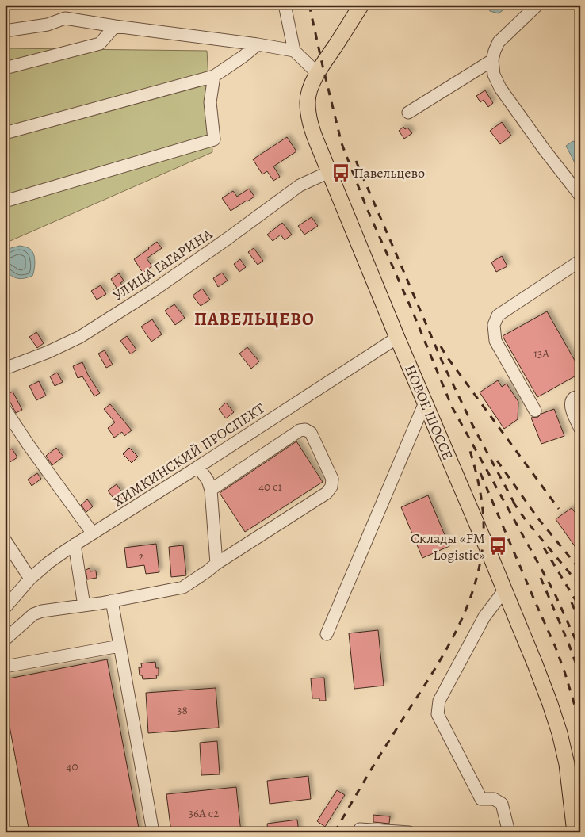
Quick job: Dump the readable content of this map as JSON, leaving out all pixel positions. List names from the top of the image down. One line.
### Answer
{"streets":{"main road":["НОВОЕ ШОССЕ"],"street":["УЛИЦА ГАГАРИНА","ХИМКИНСКИЙ ПРОСПЕКТ"]},"crossings":[["УЛИЦА ГАГАРИНА","НОВОЕ ШОССЕ"],["НОВОЕ ШОССЕ","ХИМКИНСКИЙ ПРОСПЕКТ"]],"districts":["ПАВЕЛЬЦЕВО"],"places":{"bus stop":["Павельцево","Склады «FM Logistic»"]},"house_numbers":["13А","40 с1","2","38","40","36А с2"]}
